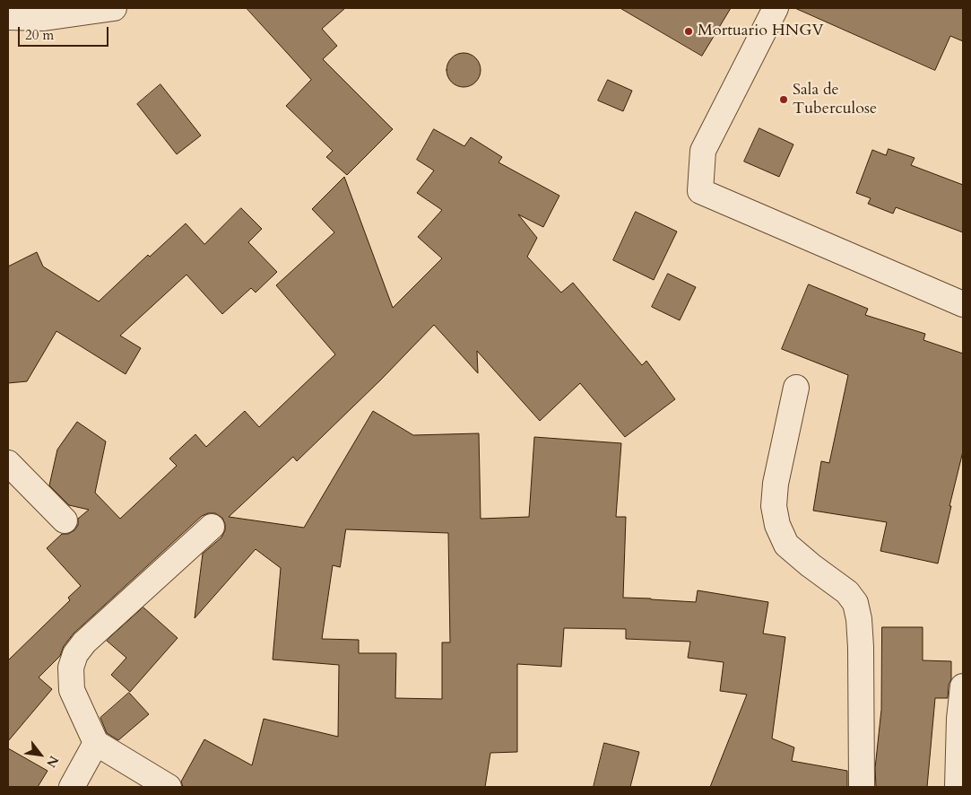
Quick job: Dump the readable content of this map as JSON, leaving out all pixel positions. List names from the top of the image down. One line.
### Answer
{"places":["Mortuario HNGV","Sala de Tuberculose"],"scale_bar":"20 m","north":"bottom right"}
